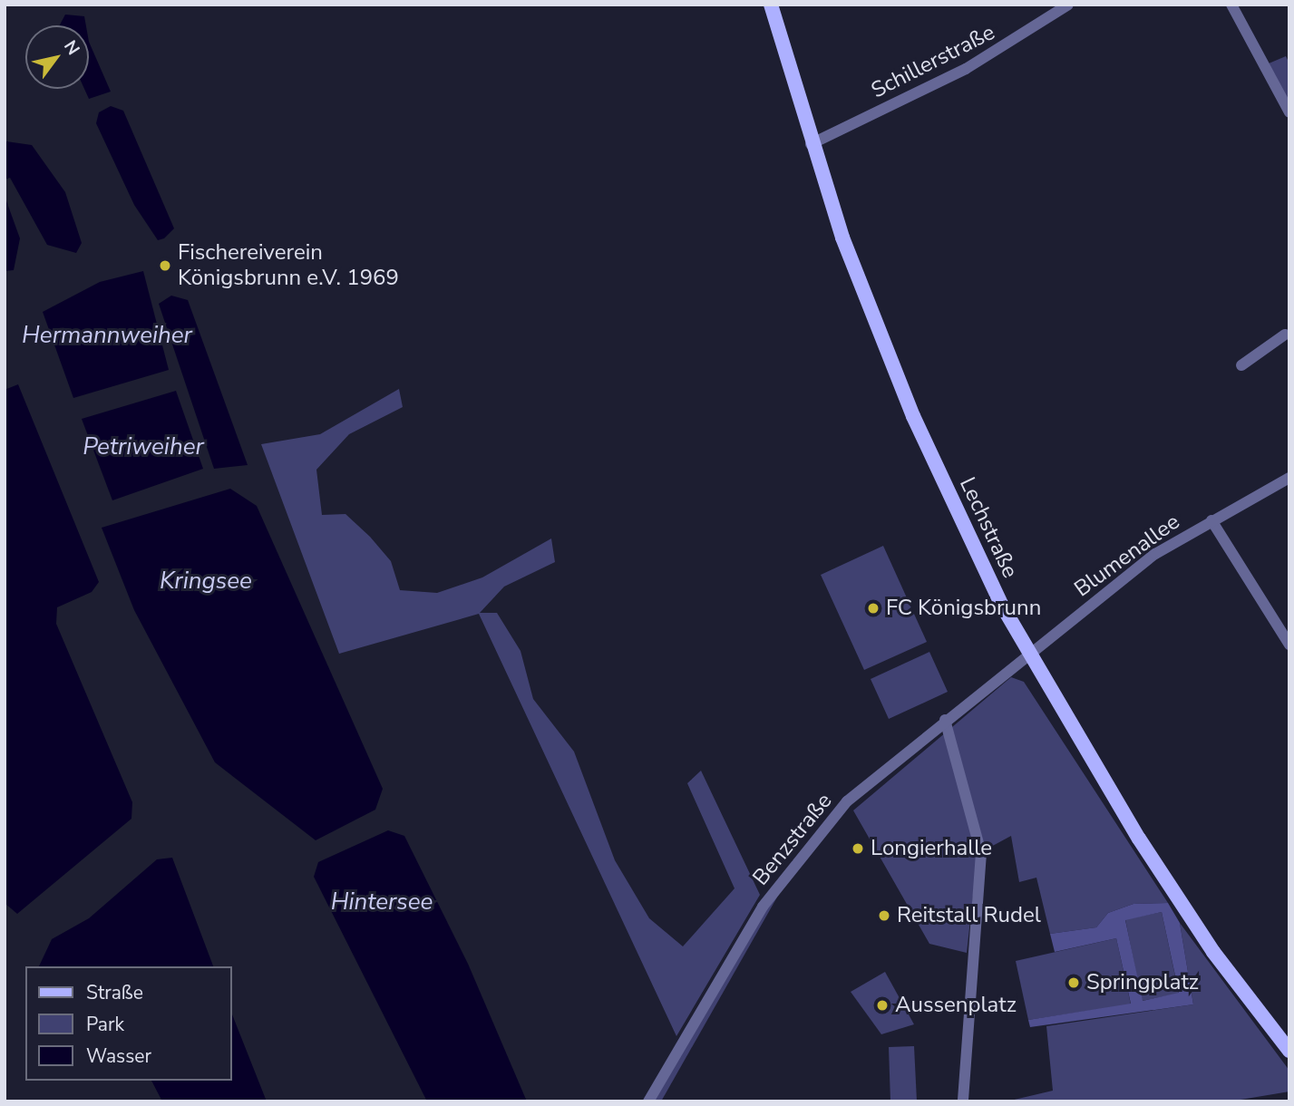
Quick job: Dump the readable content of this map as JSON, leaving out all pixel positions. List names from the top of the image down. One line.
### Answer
{"streets":{"main road":["Lechstraße"],"street":["Schillerstraße","Blumenallee","Benzstraße"]},"crossings":[["Schillerstraße","Lechstraße"],["Lechstraße","Blumenallee"],["Lechstraße","Benzstraße"],["Blumenallee","Benzstraße"]],"water":["Hermannweiher","Petriweiher","Kringsee","Hintersee"],"places":["Fischereiverein Königsbrunn e.V. 1969","FC Königsbrunn","Longierhalle","Reitstall Rudel","Springplatz","Aussenplatz"],"legend":["Straße","Park","Wasser"],"north":"top right"}
